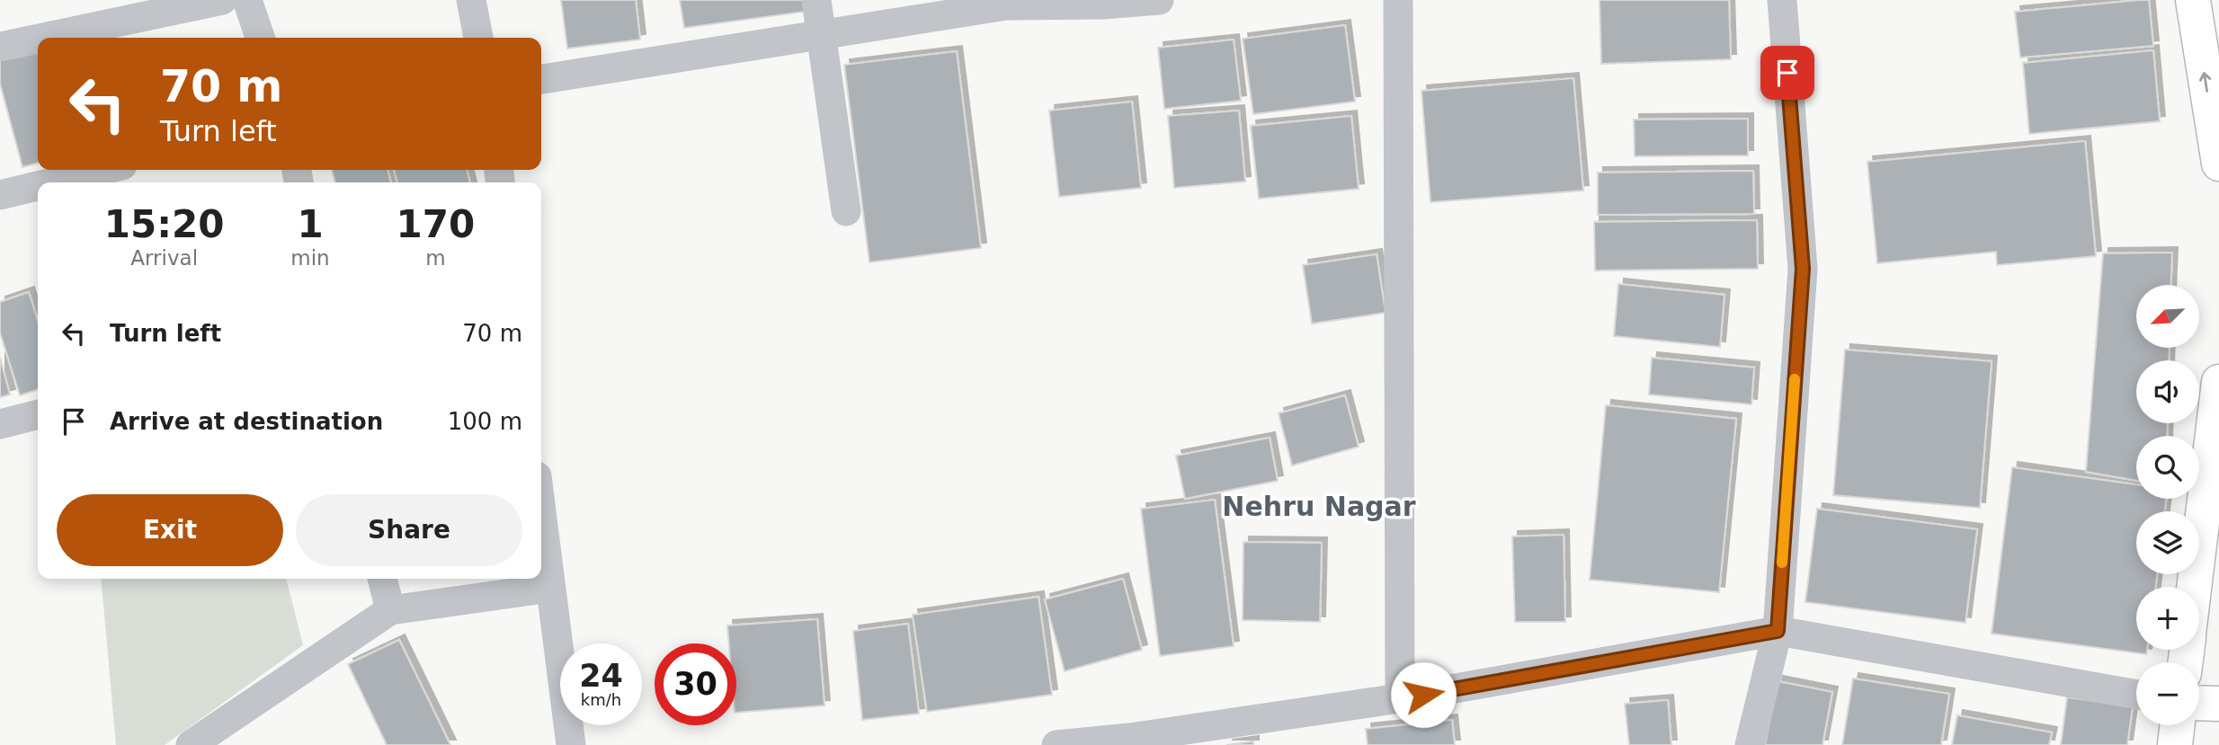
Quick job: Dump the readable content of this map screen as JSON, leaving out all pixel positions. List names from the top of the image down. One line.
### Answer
{"districts":["Nehru Nagar"],"north":"bottom left","page":{"turn":["70 m","Turn left"],"eta":["15:20","Arrival","1","min","170","m"],"map_buttons":["+","−"],"list":[{"name":"Turn left","value":"70 m"},{"name":"Arrive at destination","value":"100 m"}],"buttons":["Exit","Share"],"speed":"24 km/h","limit":"30"}}
